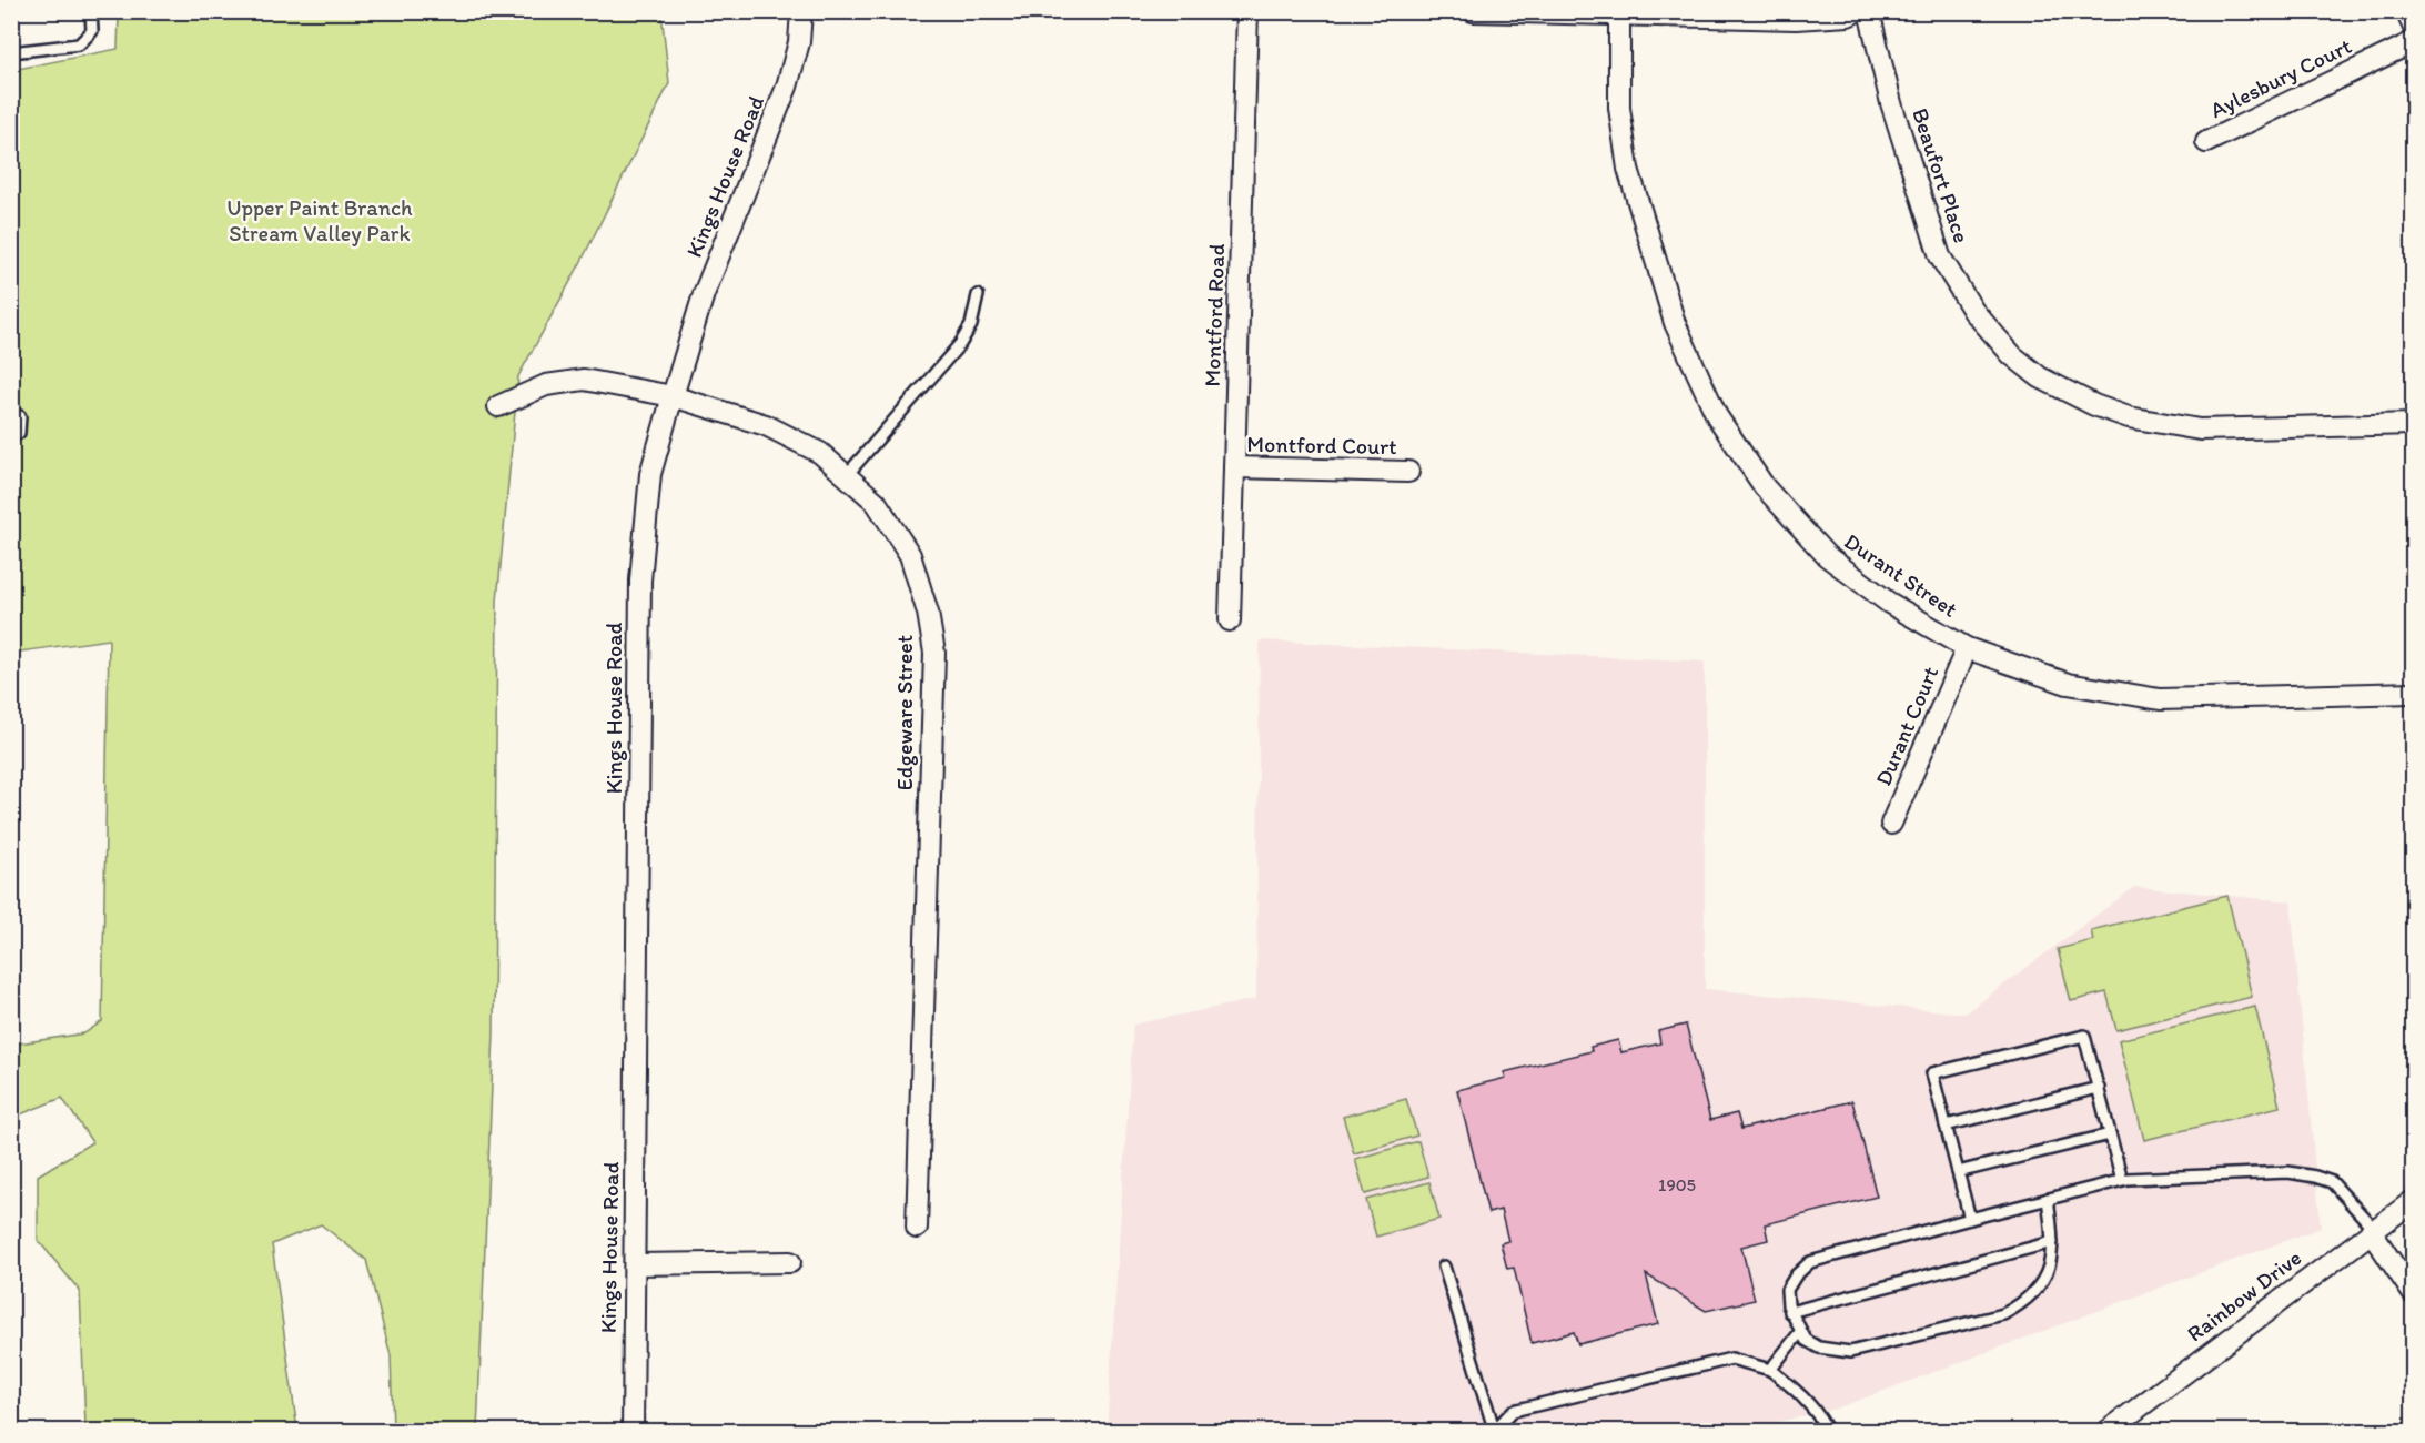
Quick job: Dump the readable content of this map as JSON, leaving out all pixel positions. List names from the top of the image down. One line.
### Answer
{"streets":{"street":["Aylesbury Court","Beaufort Place","Kings House Road","Montford Road","Montford Court","Durant Street","Edgeware Street","Durant Court","Rainbow Drive"]},"crossings":[["Kings House Road","Edgeware Street"],["Montford Road","Montford Court"],["Durant Street","Durant Court"]],"parks":["Upper Paint Branch Stream Valley Park"],"house_numbers":["1905"]}
